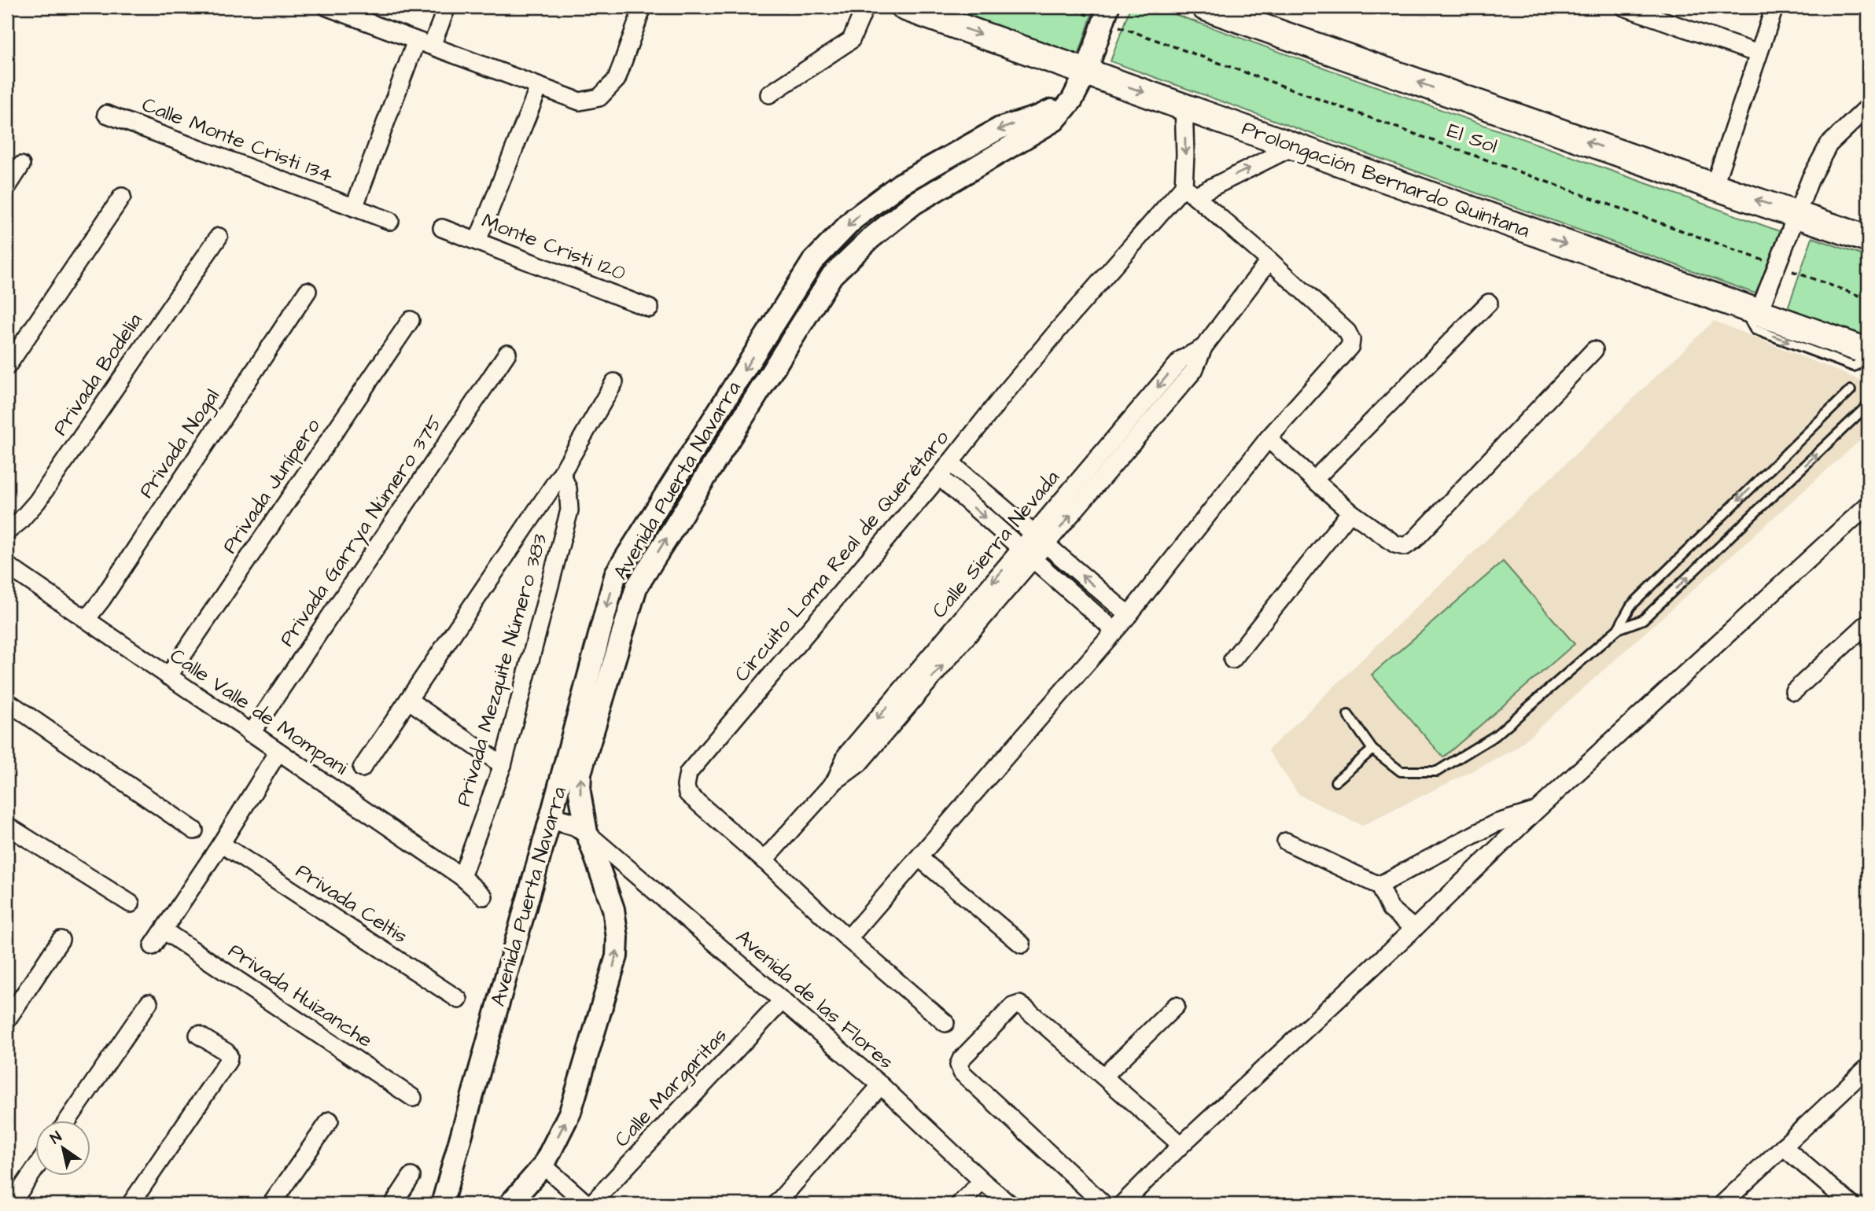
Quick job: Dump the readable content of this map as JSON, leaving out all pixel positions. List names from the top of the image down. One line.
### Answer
{"streets":{"main road":["Prolongación Bernardo Quintana"],"street":["Calle Monte Cristi 134","Monte Cristi 120","Privada Bodelia","Privada Nogal","Avenida Puerta Navarra","Privada Junípero","Privada Garrya Número 375","Calle Sierra Nevada","Circuito Loma Real de Querétaro","Privada Mezquite Número 383","Calle Valle de Mompani","Privada Celtis","Privada Huizanche","Avenida de las Flores","Calle Margaritas"],"path":["El Sol"]},"crossings":[["El Sol","Avenida Puerta Navarra"],["Prolongación Bernardo Quintana","Avenida Puerta Navarra"],["Prolongación Bernardo Quintana","Circuito Loma Real de Querétaro"],["Privada Nogal","Calle Valle de Mompani"],["Avenida Puerta Navarra","Avenida de las Flores"],["Privada Junípero","Calle Valle de Mompani"],["Privada Garrya Número 375","Calle Valle de Mompani"],["Calle Sierra Nevada","Circuito Loma Real de Querétaro"],["Privada Mezquite Número 383","Calle Valle de Mompani"],["Avenida de las Flores","Calle Margaritas"]],"north":"top left"}
